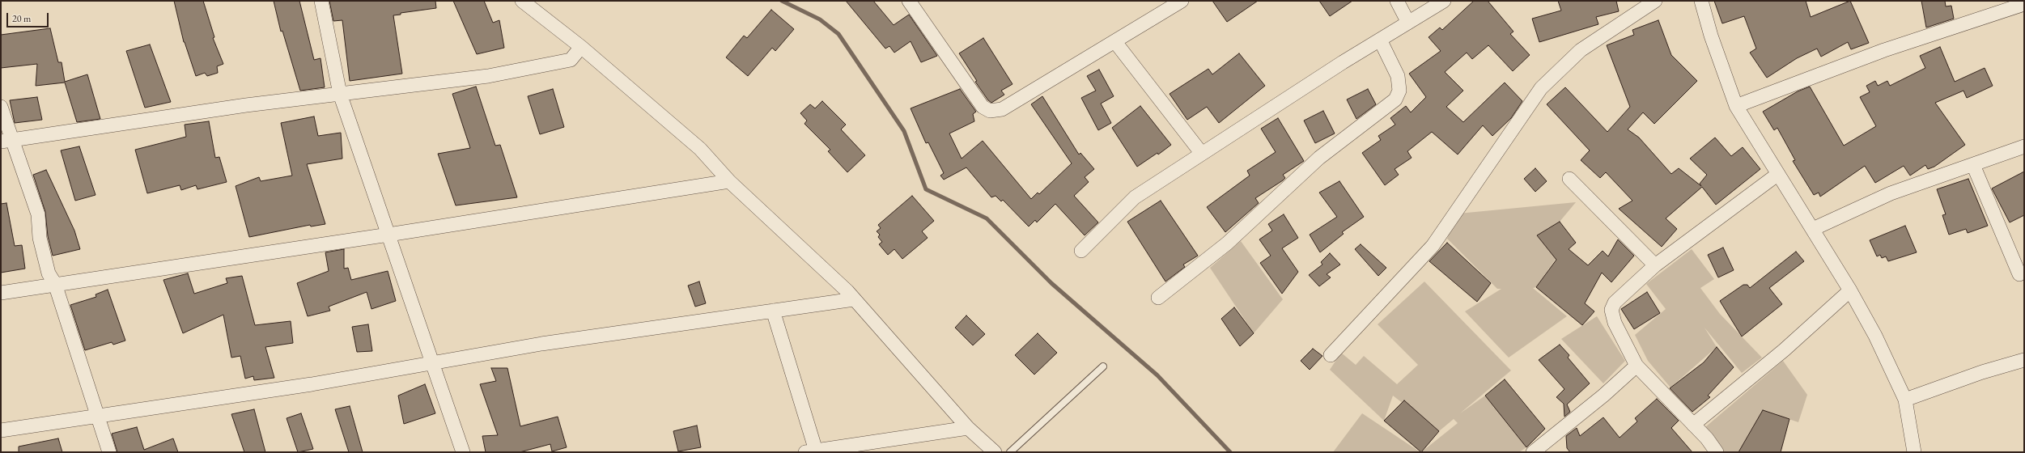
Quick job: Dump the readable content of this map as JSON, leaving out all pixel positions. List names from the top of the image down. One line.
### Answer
{"scale_bar":"20 m"}
